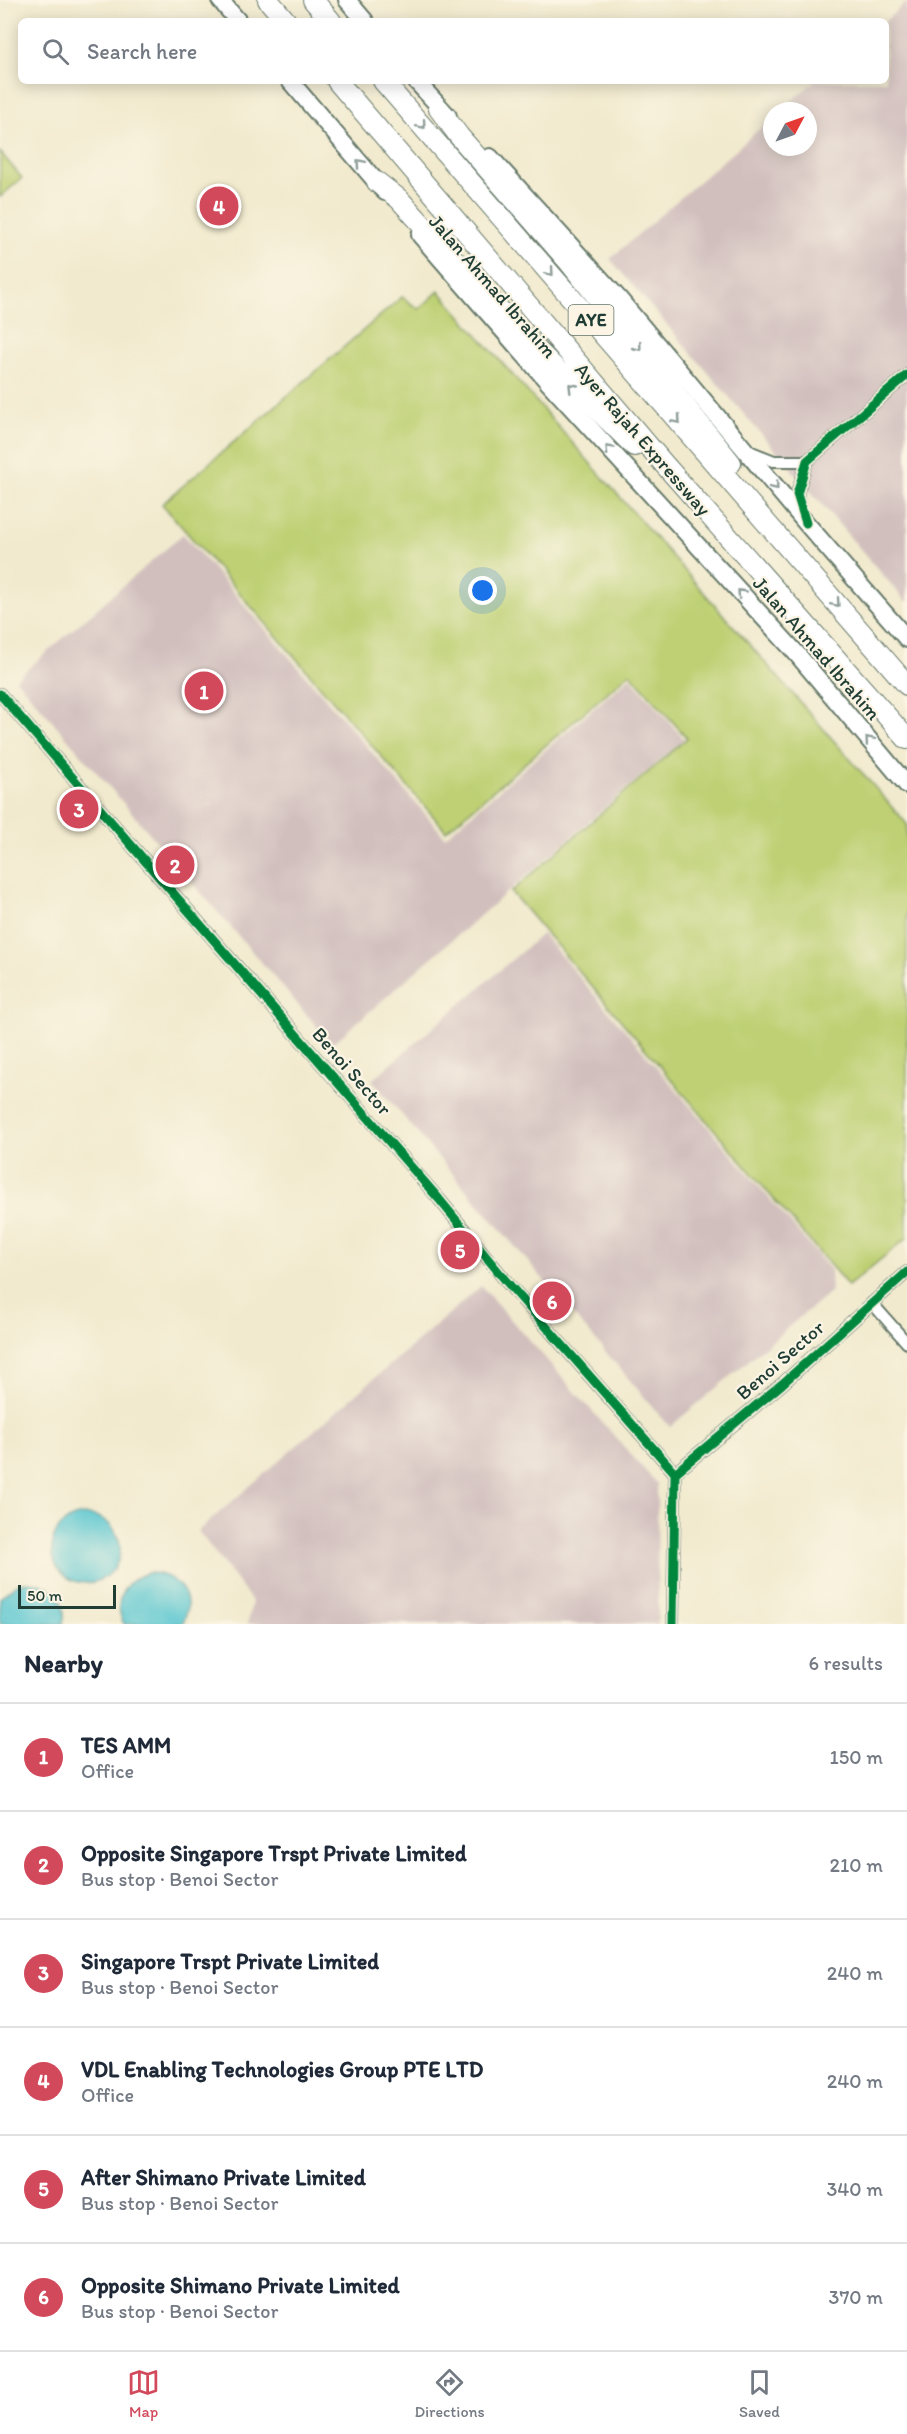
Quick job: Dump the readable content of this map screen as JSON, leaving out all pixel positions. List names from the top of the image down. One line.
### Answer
{"streets":{"highway":["AYE","Ayer Rajah Expressway"],"main road":["Jalan Ahmad Ibrahim"],"street":["Benoi Sector"]},"scale_bar":"50 m","north":"top right","page":{"search":"Search here","pins":["4","1","3","2","5","6"],"scale":"50 m","heading":["Nearby","6 results"],"list":[{"mark":"1","name":"TES AMM","note":"Office","value":"150 m"},{"mark":"2","name":"Opposite Singapore Trspt Private Limited","note":"Bus stop · Benoi Sector","value":"210 m"},{"mark":"3","name":"Singapore Trspt Private Limited","note":"Bus stop · Benoi Sector","value":"240 m"},{"mark":"4","name":"VDL Enabling Technologies Group PTE LTD","note":"Office","value":"240 m"},{"mark":"5","name":"After Shimano Private Limited","note":"Bus stop · Benoi Sector","value":"340 m"},{"mark":"6","name":"Opposite Shimano Private Limited","note":"Bus stop · Benoi Sector","value":"370 m"}],"nav":["Map","Directions","Saved"]}}
